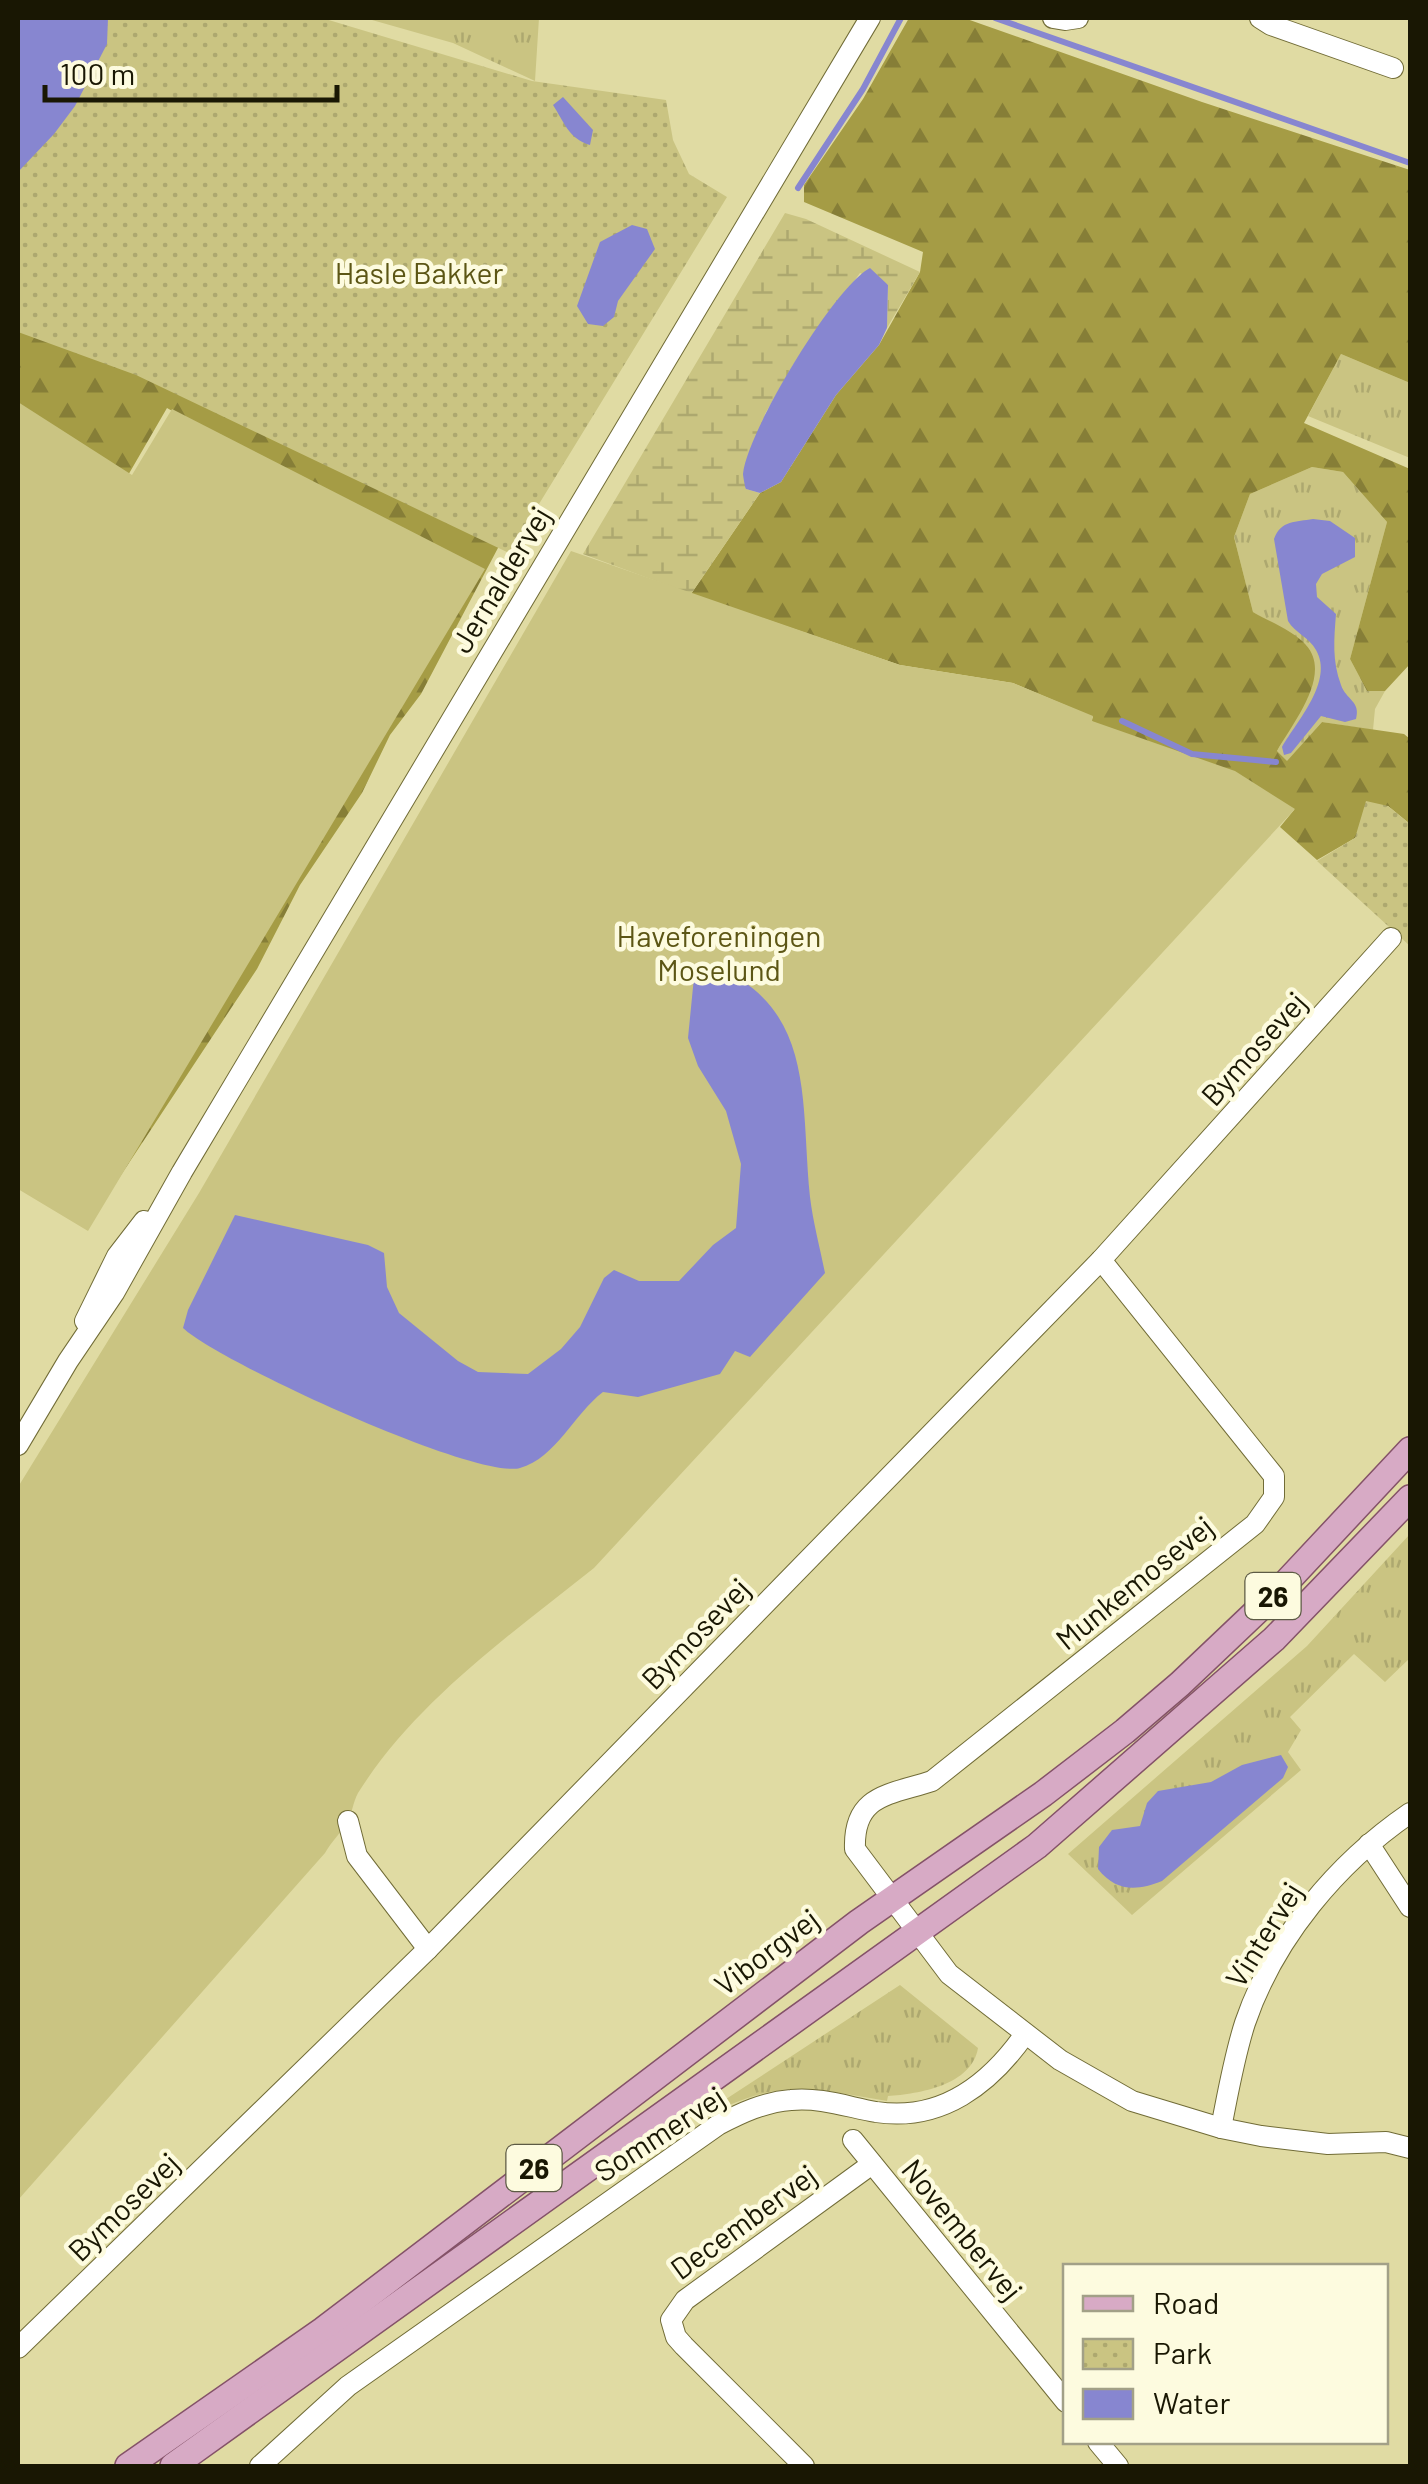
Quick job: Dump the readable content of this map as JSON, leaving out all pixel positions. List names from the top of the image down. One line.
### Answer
{"streets":{"main road":["26","Viborgvej"],"street":["Jernaldervej","Bymosevej","Munkemosevej","Vintervej","Sommervej","Decembervej","Novembervej"]},"crossings":[["Bymosevej","Munkemosevej"],["Munkemosevej","Viborgvej"],["Decembervej","Novembervej"]],"parks":["Hasle Bakker","Haveforeningen Moselund"],"legend":["Road","Park","Water"],"scale_bar":"100 m"}
